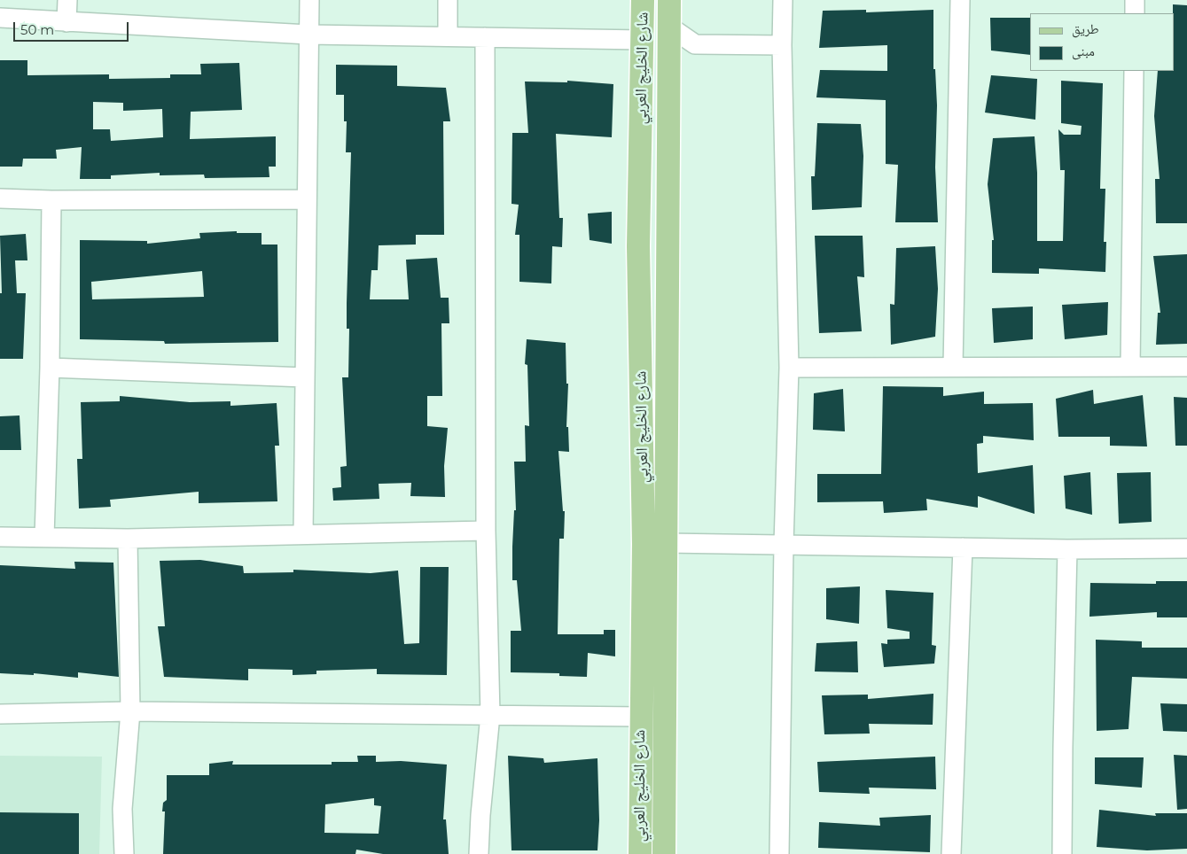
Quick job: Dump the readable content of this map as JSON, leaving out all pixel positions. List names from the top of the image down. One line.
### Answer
{"streets":{"main road":["شارع الخليج العربي"]},"legend":["طريق","مبنى"],"scale_bar":"50 m"}
